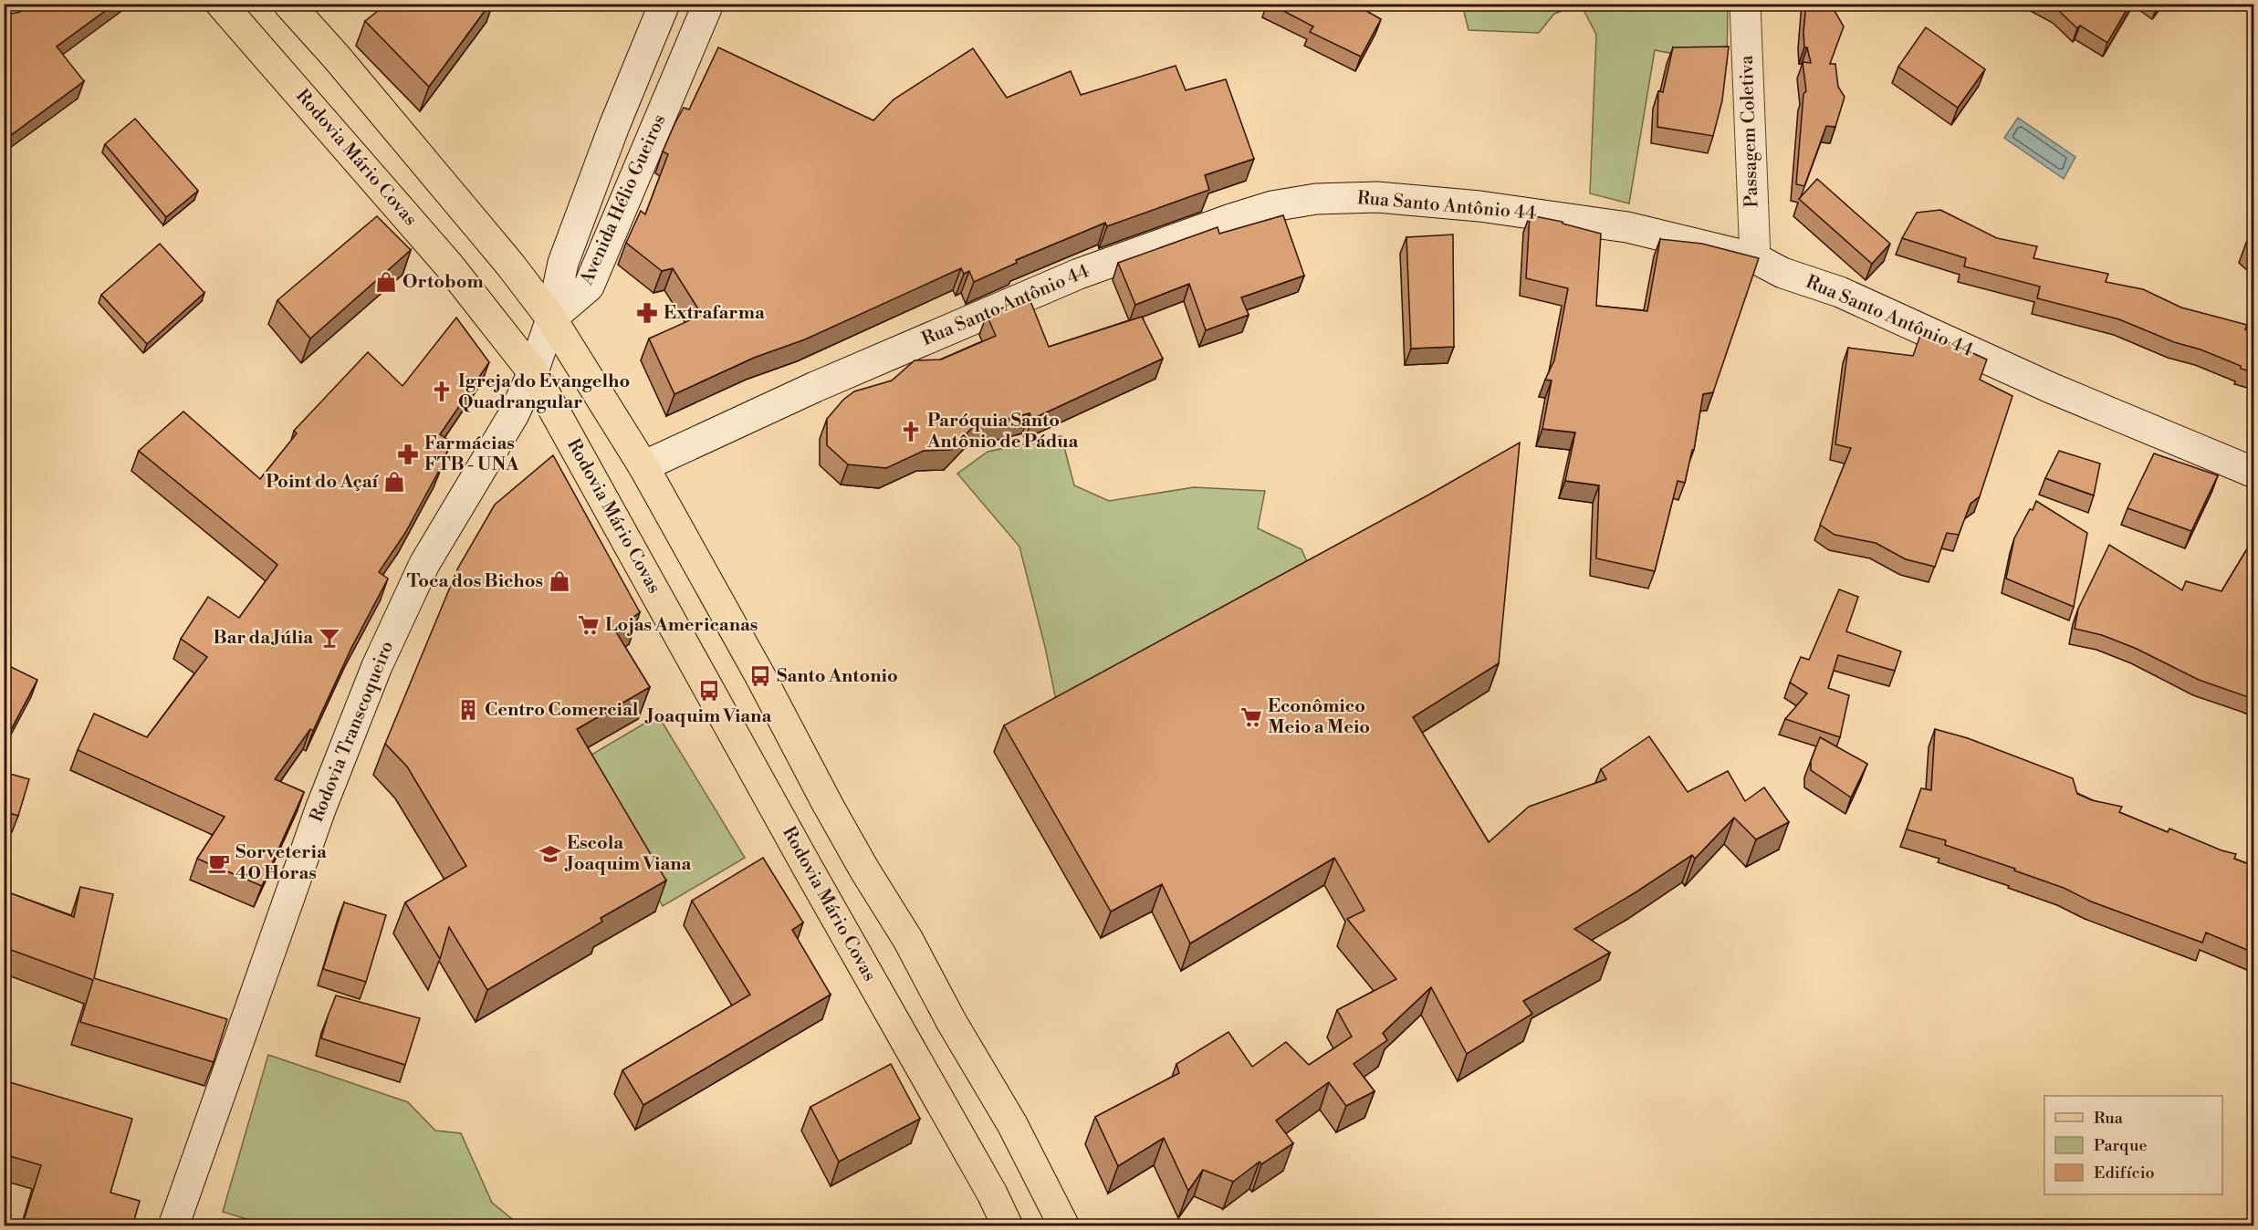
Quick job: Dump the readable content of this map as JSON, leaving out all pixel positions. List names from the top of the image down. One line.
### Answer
{"streets":{"main road":["Rodovia Mário Covas"],"street":["Passagem Coletiva","Avenida Hélio Gueiros","Rua Santo Antônio 44","Rodovia Transcoqueiro"]},"crossings":[["Passagem Coletiva","Rua Santo Antônio 44"],["Rodovia Mário Covas","Rodovia Transcoqueiro"],["Avenida Hélio Gueiros","Rodovia Transcoqueiro"]],"places":{"shop":["Ortobom","Point do Açaí","Toca dos Bichos"],"pharmacy":["Extrafarma","Farmácias FTB - UNA"],"church":["Igreja do Evangelho Quadrangular","Paróquia Santo Antônio de Pádua"],"supermarket":["Lojas Americanas","Econômico Meio a Meio"],"bar":["Bar da Júlia"],"bus stop":["Santo Antonio","Joaquim Viana"],"building":["Centro Comercial"],"school or university":["Escola Joaquim Viana"],"cafe":["Sorveteria 40 Horas"]},"legend":["Rua","Parque","Edifício"]}
